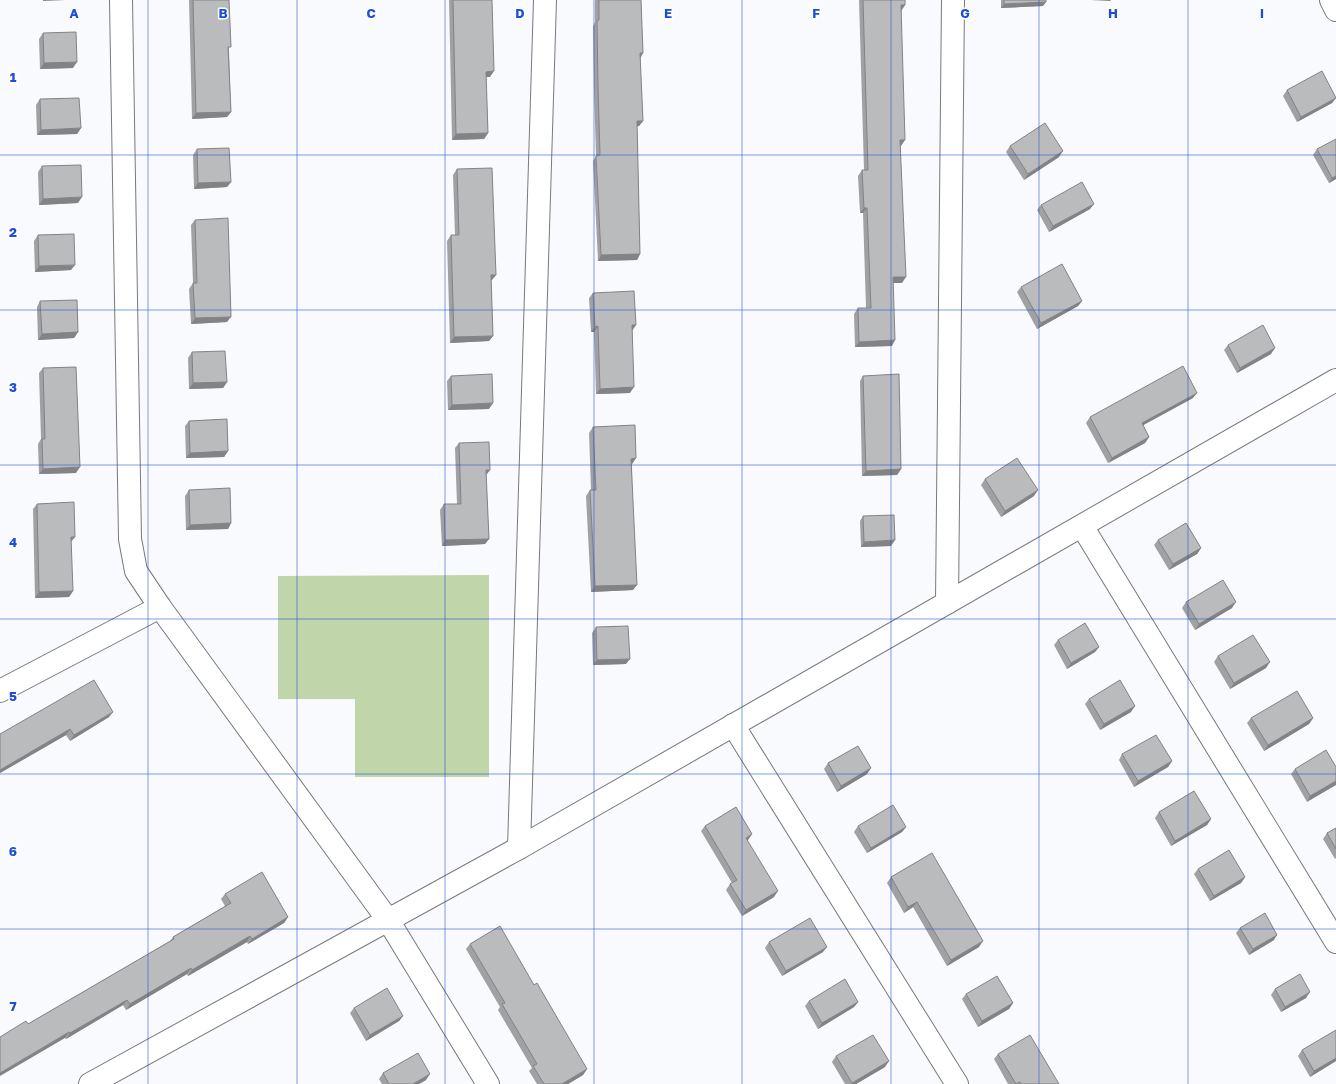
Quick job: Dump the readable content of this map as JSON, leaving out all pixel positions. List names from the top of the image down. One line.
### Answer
{"grid":{"columns":["A","B","C","D","E","F","G","H","I"],"rows":["1","2","3","4","5","6","7"]}}
